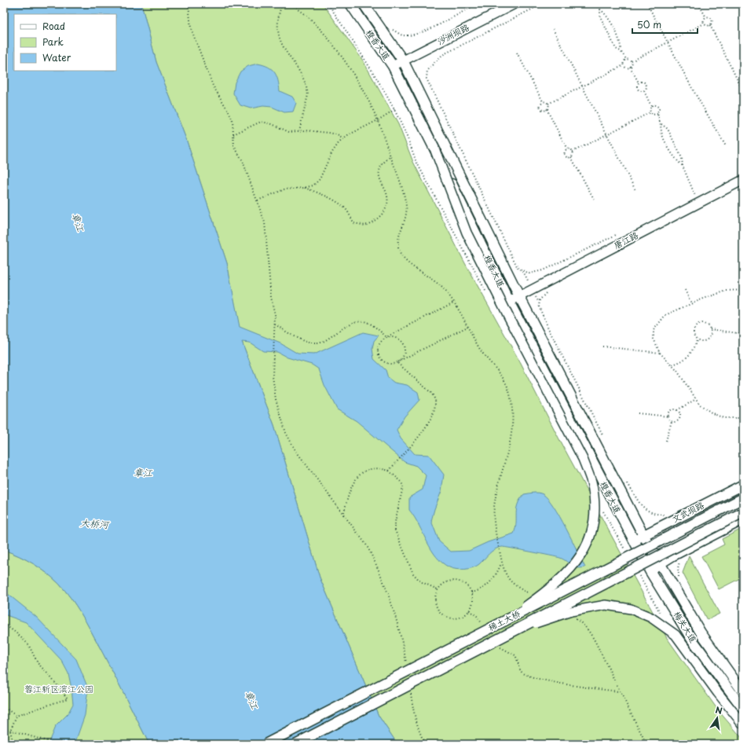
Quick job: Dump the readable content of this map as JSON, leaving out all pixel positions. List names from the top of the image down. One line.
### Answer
{"streets":{"main road":["橙香大道","文武坝路","稀土大桥","梅关大道"],"street":["沙洲坝路","唐江路"]},"crossings":[["沙洲坝路","橙香大道"],["橙香大道","唐江路"],["橙香大道","文武坝路"],["橙香大道","梅关大道"],["文武坝路","梅关大道"]],"water":["章江","大桥河"],"parks":["蓉江新区滨江公园"],"legend":["Road","Park","Water"],"scale_bar":"50 m","north":"top"}
